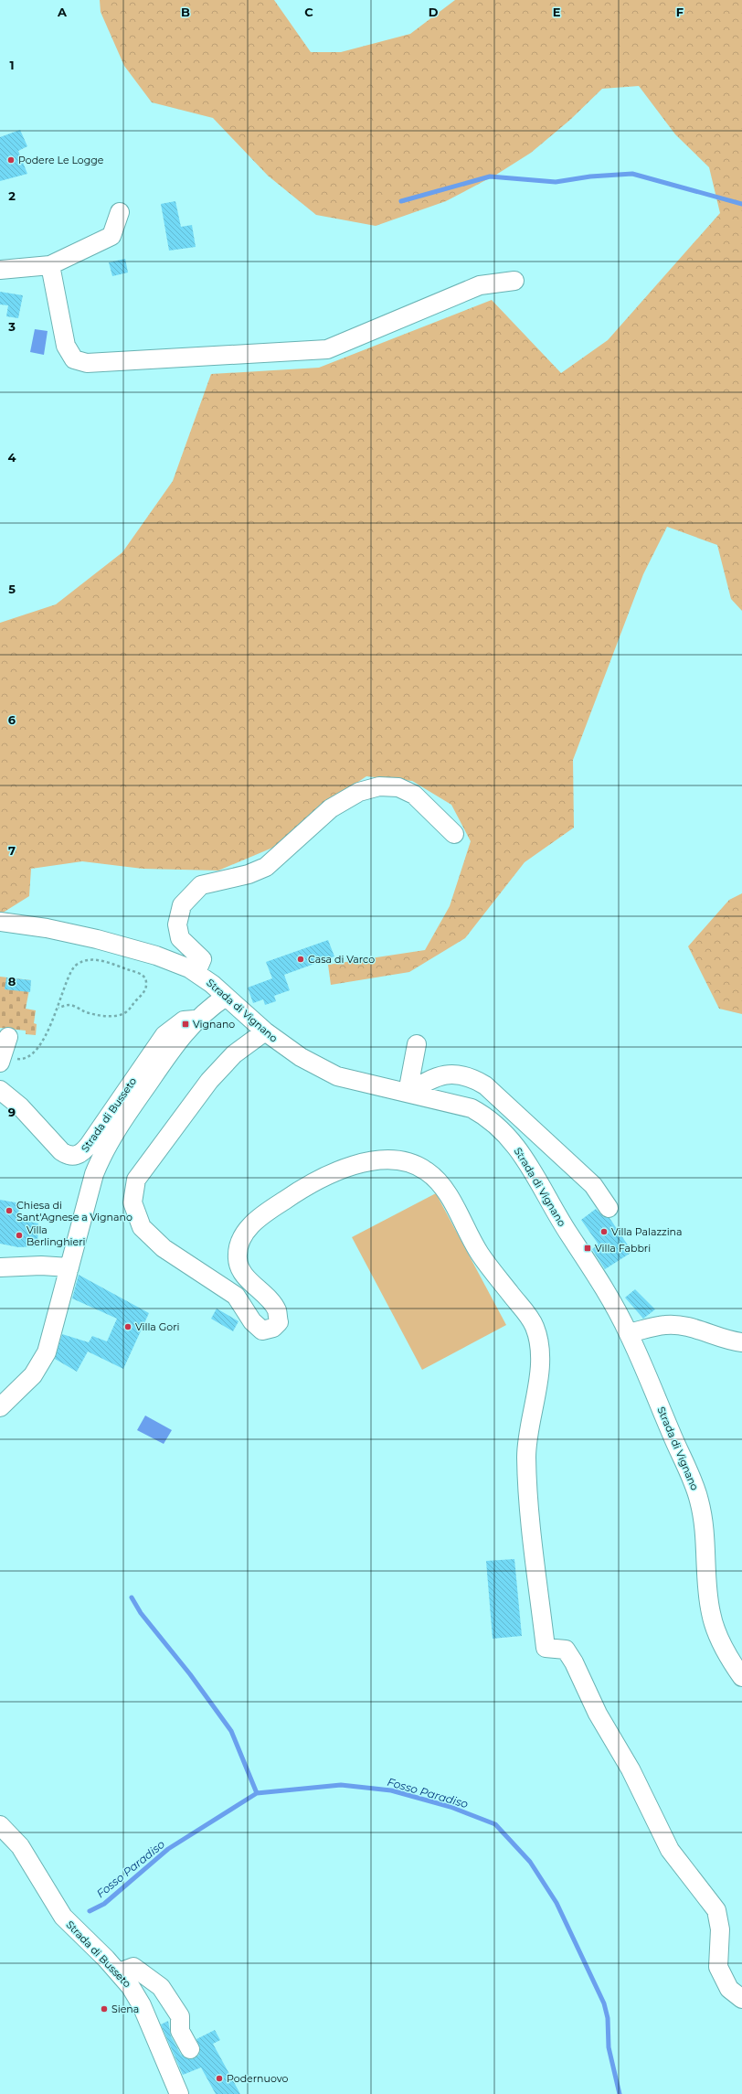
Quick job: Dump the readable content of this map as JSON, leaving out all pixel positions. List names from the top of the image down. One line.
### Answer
{"streets":{"street":["Strada di Vignano","Strada di Busseto"]},"crossings":[["Strada di Vignano","Strada di Busseto"]],"water":["Fosso Paradiso"],"places":{"other":["Podere Le Logge","Casa di Varco","Chiesa di Sant'Agnese a Vignano","Villa Palazzina","Villa Berlinghieri","Villa Gori","Siena","Podernuovo"],"transit":["Vignano","Villa Fabbri"]},"grid":{"columns":["A","B","C","D","E","F"],"rows":["1","2","3","4","5","6","7","8","9"]}}
